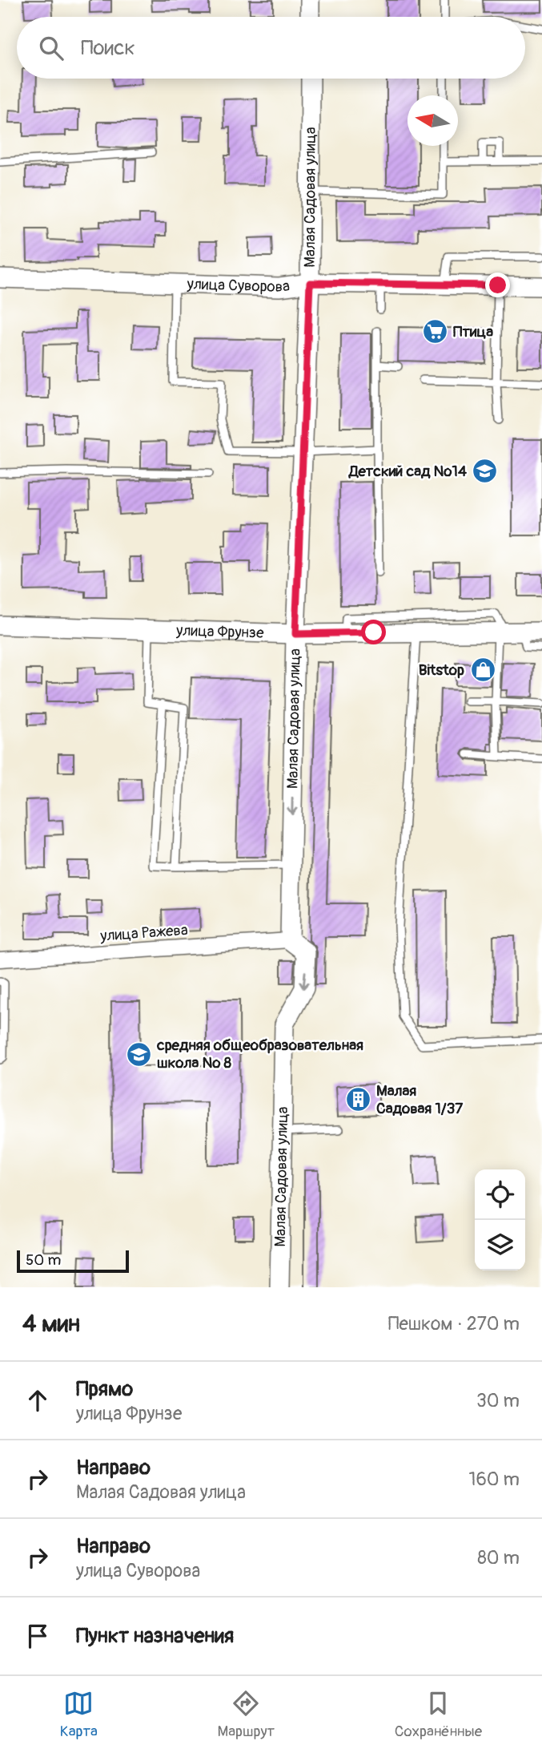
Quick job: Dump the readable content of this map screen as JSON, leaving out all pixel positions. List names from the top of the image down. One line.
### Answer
{"streets":{"street":["Малая Садовая улица","улица Суворова","улица Фрунзе","улица Ражева"]},"crossings":[["Малая Садовая улица","улица Суворова"],["Малая Садовая улица","улица Фрунзе"],["Малая Садовая улица","улица Ражева"]],"places":{"supermarket":["Птица"],"school or university":["Детский сад №14","средняя общеобразовательная школа № 8"],"shop":["Bitstop"],"building":["Малая Садовая 1/37"]},"scale_bar":"50 m","north":"left","page":{"search":"Поиск","scale":"50 m","heading":["4 мин","Пешком · 270 m"],"list":[["Прямо","улица Фрунзе","30 m"],["Направо","Малая Садовая улица","160 m"],["Направо","улица Суворова","80 m"],"Пункт назначения"],"nav":["Карта","Маршрут","Сохранённые"]}}
